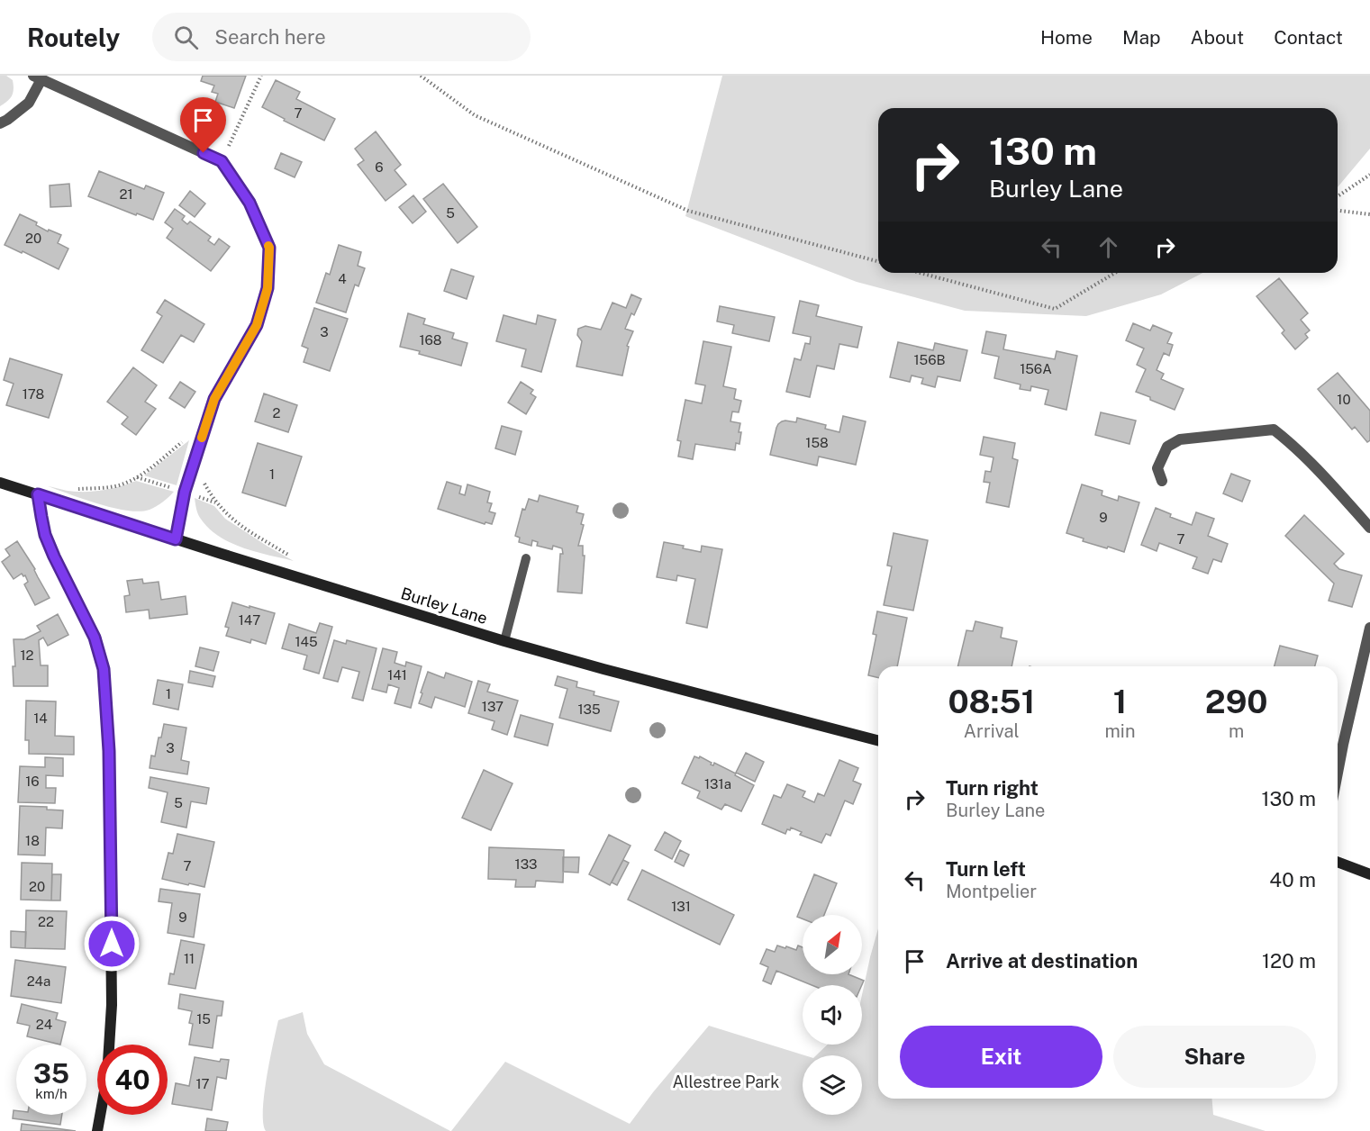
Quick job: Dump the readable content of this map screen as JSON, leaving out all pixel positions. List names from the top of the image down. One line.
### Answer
{"streets":{"street":["Burley Lane"]},"parks":["Allestree Park"],"house_numbers":["7","6","21","5","20","4","3","168","156B","156A","178","10","2","158","1","9","7","147","145","12","141","1","137","135","14","3","16","131a","5","18","133","7","20","131","9","22","11","24a","15","24","17"],"north":"top right","page":{"header":"Routely","search":"Search here","nav":["Home","Map","About","Contact"],"turn":["130 m","Burley Lane"],"eta":["08:51","Arrival","1","min","290","m"],"list":[{"name":"Turn right","note":"Burley Lane","value":"130 m"},{"name":"Turn left","note":"Montpelier","value":"40 m"},{"name":"Arrive at destination","value":"120 m"}],"buttons":["Exit","Share"],"speed":"35 km/h","limit":"40"}}
